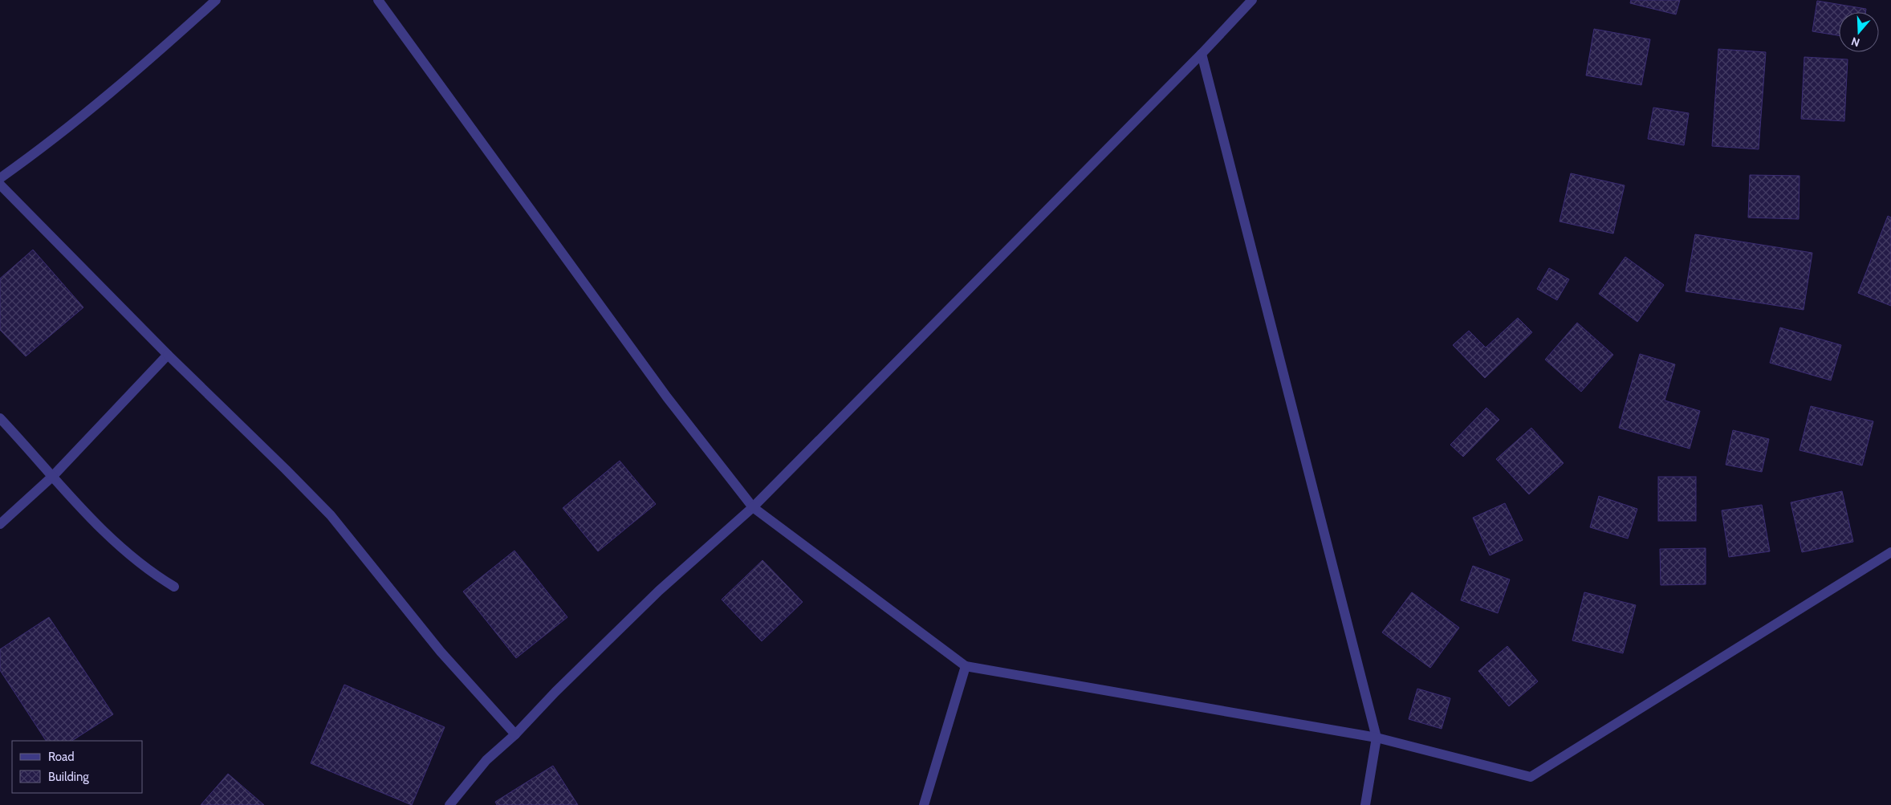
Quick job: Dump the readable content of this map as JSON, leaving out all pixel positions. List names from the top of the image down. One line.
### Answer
{"legend":["Road","Building"],"north":"bottom"}
